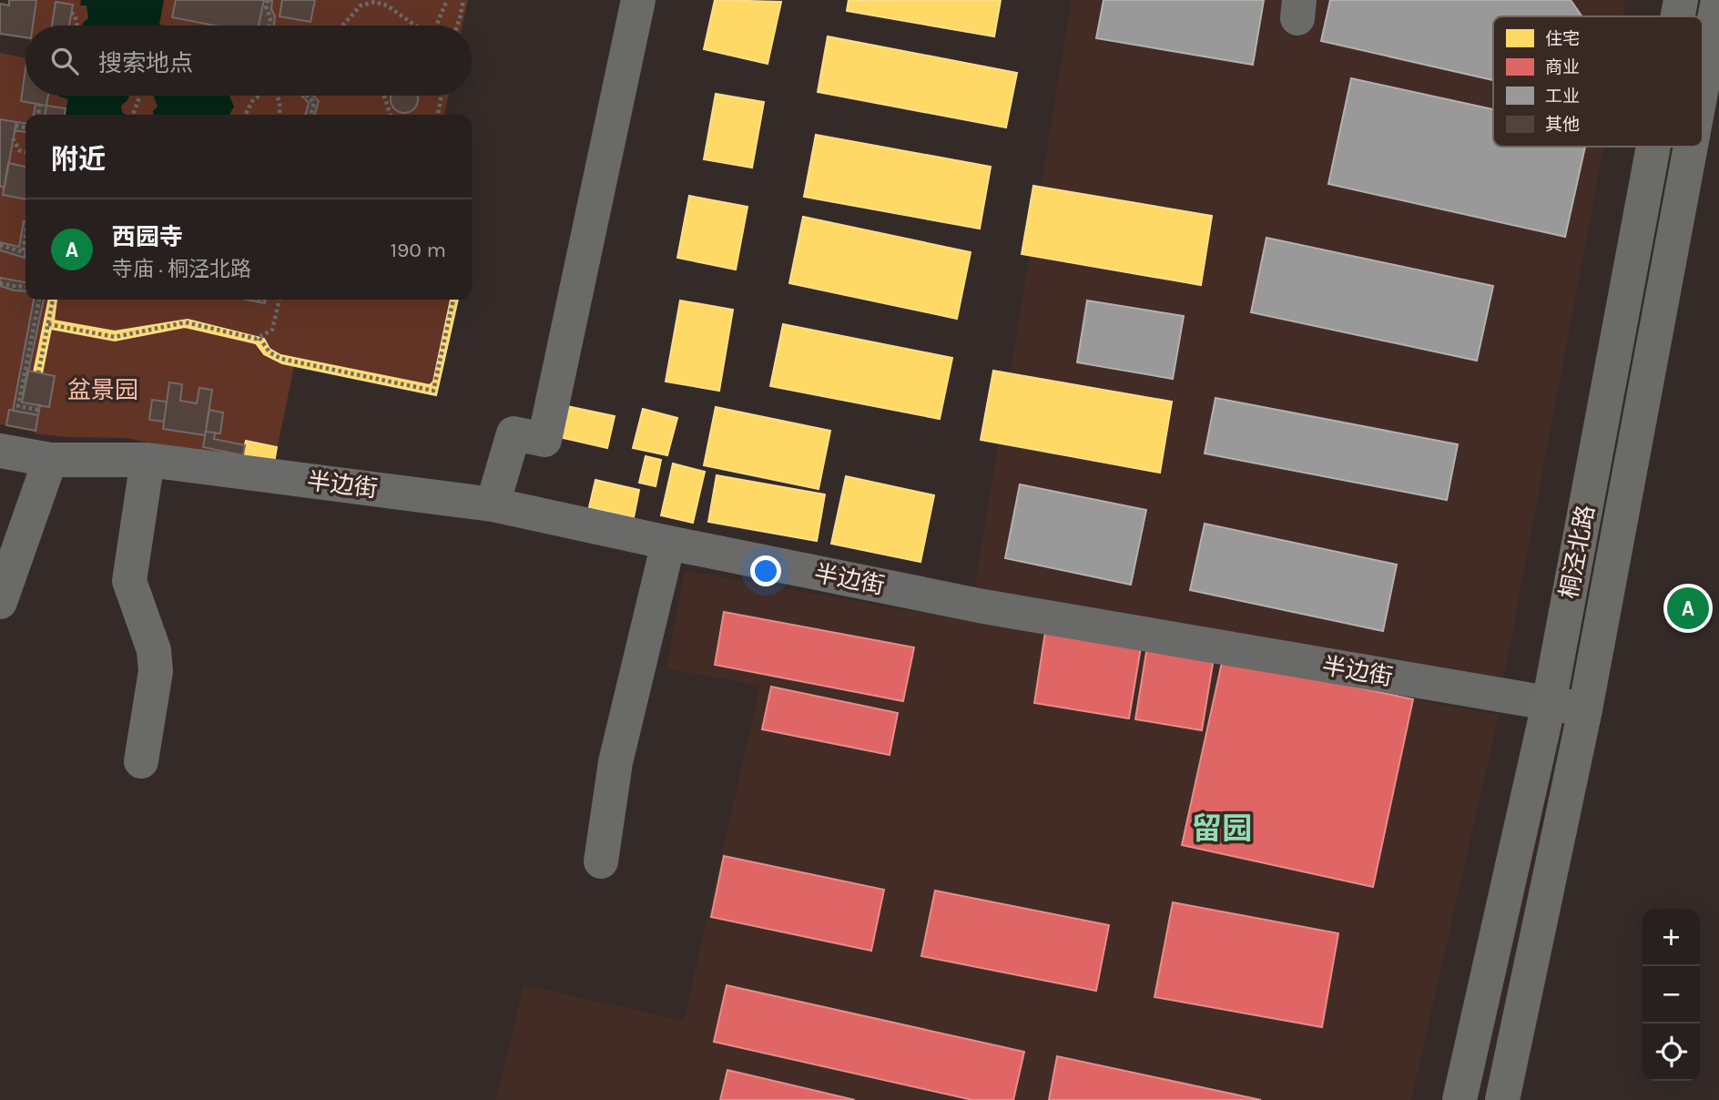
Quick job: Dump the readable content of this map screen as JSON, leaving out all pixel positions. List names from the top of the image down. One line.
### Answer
{"streets":{"main road":["桐泾北路"],"street":["半边街"]},"crossings":[["半边街","桐泾北路"]],"districts":["留园"],"parks":["盆景园"],"legend":["住宅","商业","工业","其他"],"page":{"search":"搜索地点","heading":"附近","list":[{"mark":"A","name":"西园寺","note":"寺庙 · 桐泾北路","value":"190 m"}],"pins":"A","map_buttons":["+","−"]}}
